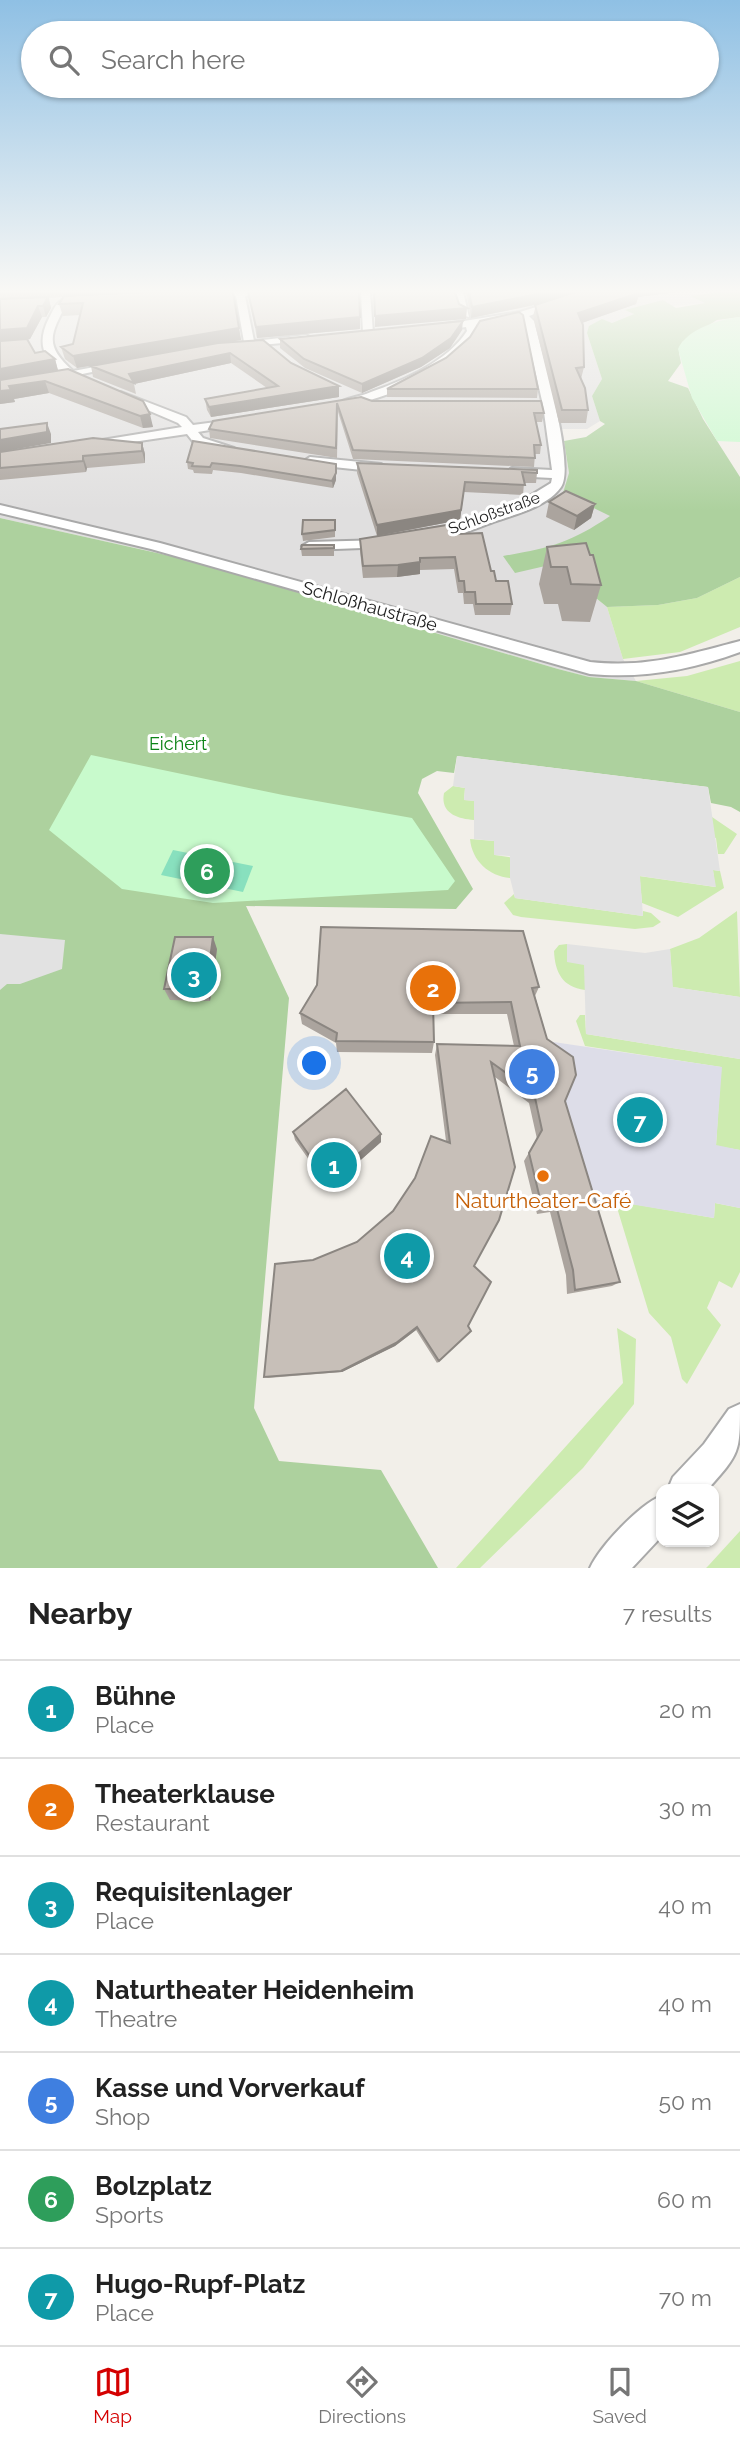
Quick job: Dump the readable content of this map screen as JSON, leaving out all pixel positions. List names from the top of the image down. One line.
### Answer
{"streets":{"street":["Schloßstraße","Schloßhaustraße"]},"parks":["Eichert"],"places":["Naturtheater-Café"],"page":{"search":"Search here","pins":["6","3","2","5","7","1","4"],"heading":["Nearby","7 results"],"list":[{"mark":"1","name":"Bühne","note":"Place","value":"20 m"},{"mark":"2","name":"Theaterklause","note":"Restaurant","value":"30 m"},{"mark":"3","name":"Requisitenlager","note":"Place","value":"40 m"},{"mark":"4","name":"Naturtheater Heidenheim","note":"Theatre","value":"40 m"},{"mark":"5","name":"Kasse und Vorverkauf","note":"Shop","value":"50 m"},{"mark":"6","name":"Bolzplatz","note":"Sports","value":"60 m"},{"mark":"7","name":"Hugo-Rupf-Platz","note":"Place","value":"70 m"}],"nav":["Map","Directions","Saved"]}}
